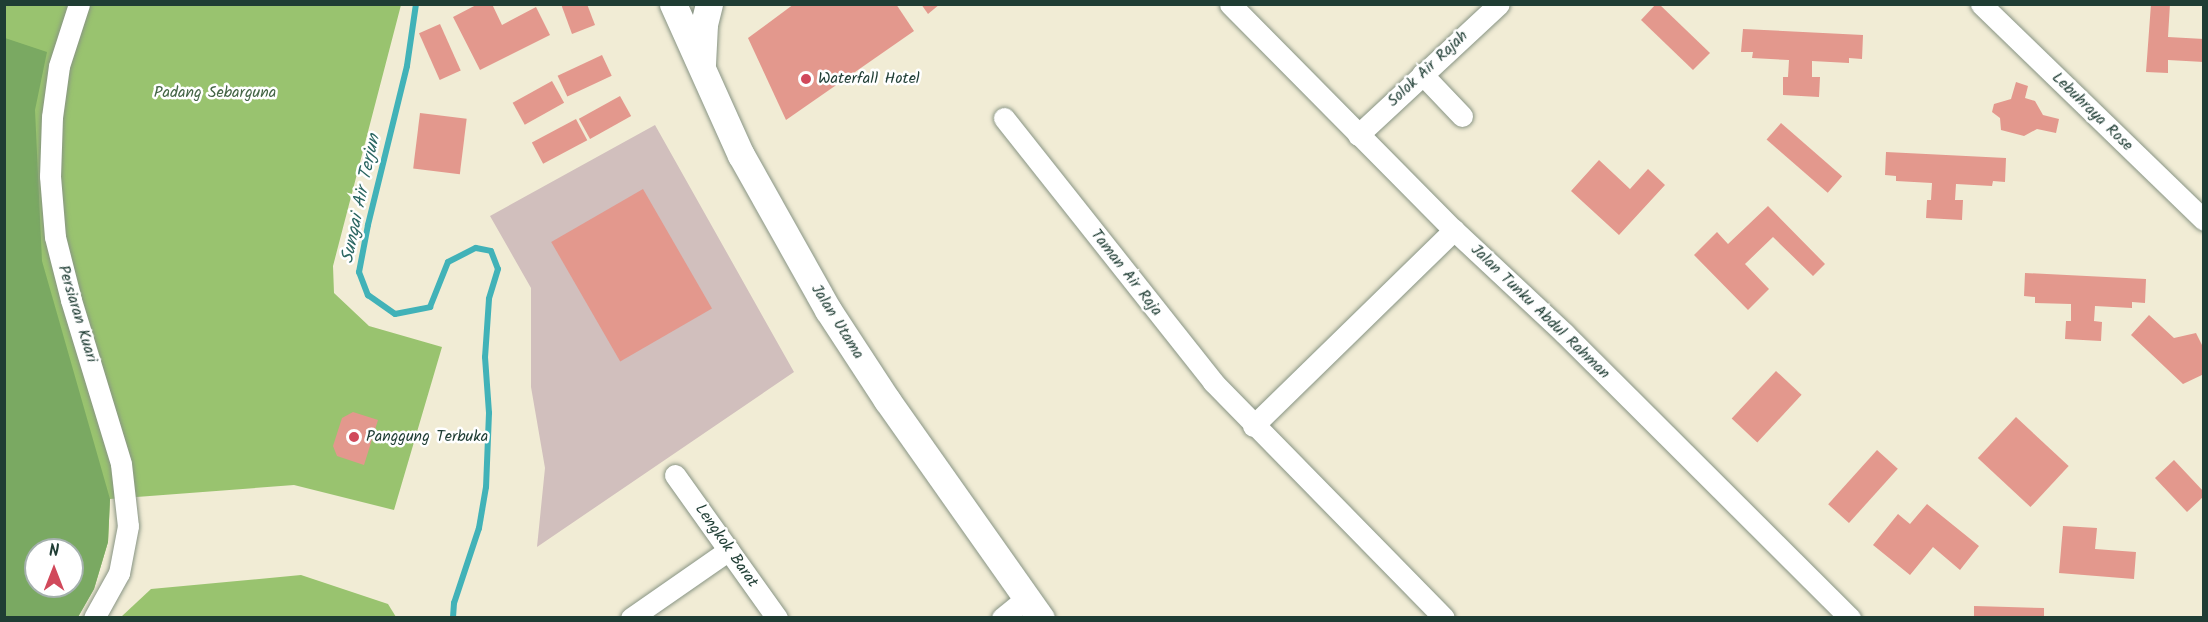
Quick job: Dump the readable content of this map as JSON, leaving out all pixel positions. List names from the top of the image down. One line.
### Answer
{"streets":{"main road":["Jalan Utama"],"street":["Solok Air Rajah","Lebuhraya Rose","Taman Air Raja","Jalan Tunku Abdul Rahman","Persiaran Kuari","Lengkok Barat"]},"crossings":[["Solok Air Rajah","Jalan Tunku Abdul Rahman"]],"water":["Sungai Air Terjun"],"parks":["Padang Sebarguna"],"places":["Waterfall Hotel","Panggung Terbuka"],"north":"top"}
